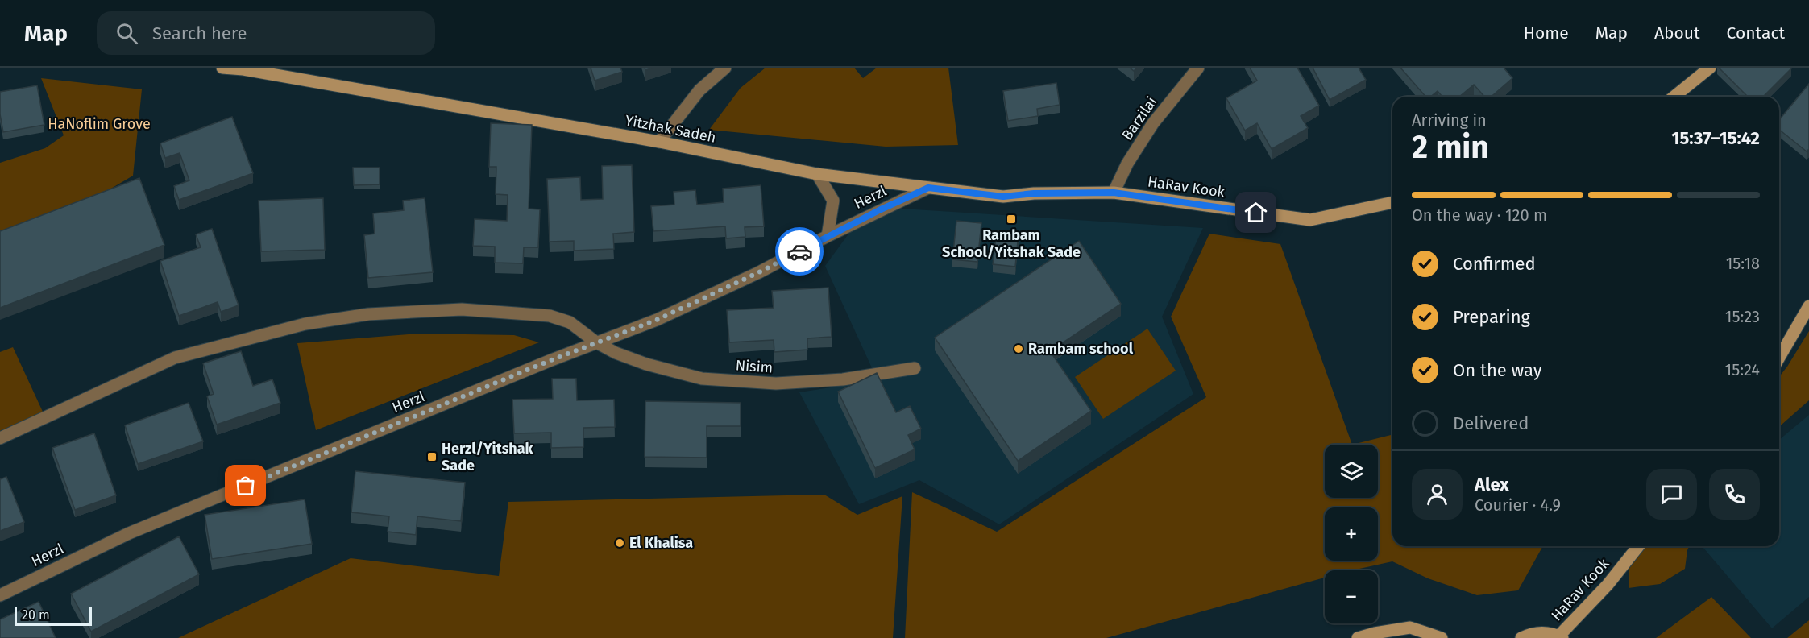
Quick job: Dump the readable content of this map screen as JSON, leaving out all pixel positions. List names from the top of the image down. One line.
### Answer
{"streets":{"street":["Barzilai","Yitzhak Sadeh","HaRav Kook","Herzl","Nisim"]},"crossings":[["Barzilai","Yitzhak Sadeh"],["Barzilai","HaRav Kook"],["Yitzhak Sadeh","HaRav Kook"],["Yitzhak Sadeh","Herzl"],["Herzl","Nisim"]],"parks":["HaNoflim Grove"],"places":{"transit":["Rambam School/Yitshak Sade","Herzl/Yitshak Sade"],"other":["Rambam school","El Khalisa"]},"scale_bar":"20 m","page":{"header":"Map","search":"Search here","nav":["Home","Map","About","Contact"],"heading":["2 min","Arriving in","15:37–15:42"],"panel":["Alex","Courier · 4.9"],"bar":"On the way · 120 m","list":[["Confirmed","15:18"],["Preparing","15:23"],["On the way","15:24"],"Delivered"],"map_buttons":["+","−"],"scale":"20 m"}}
